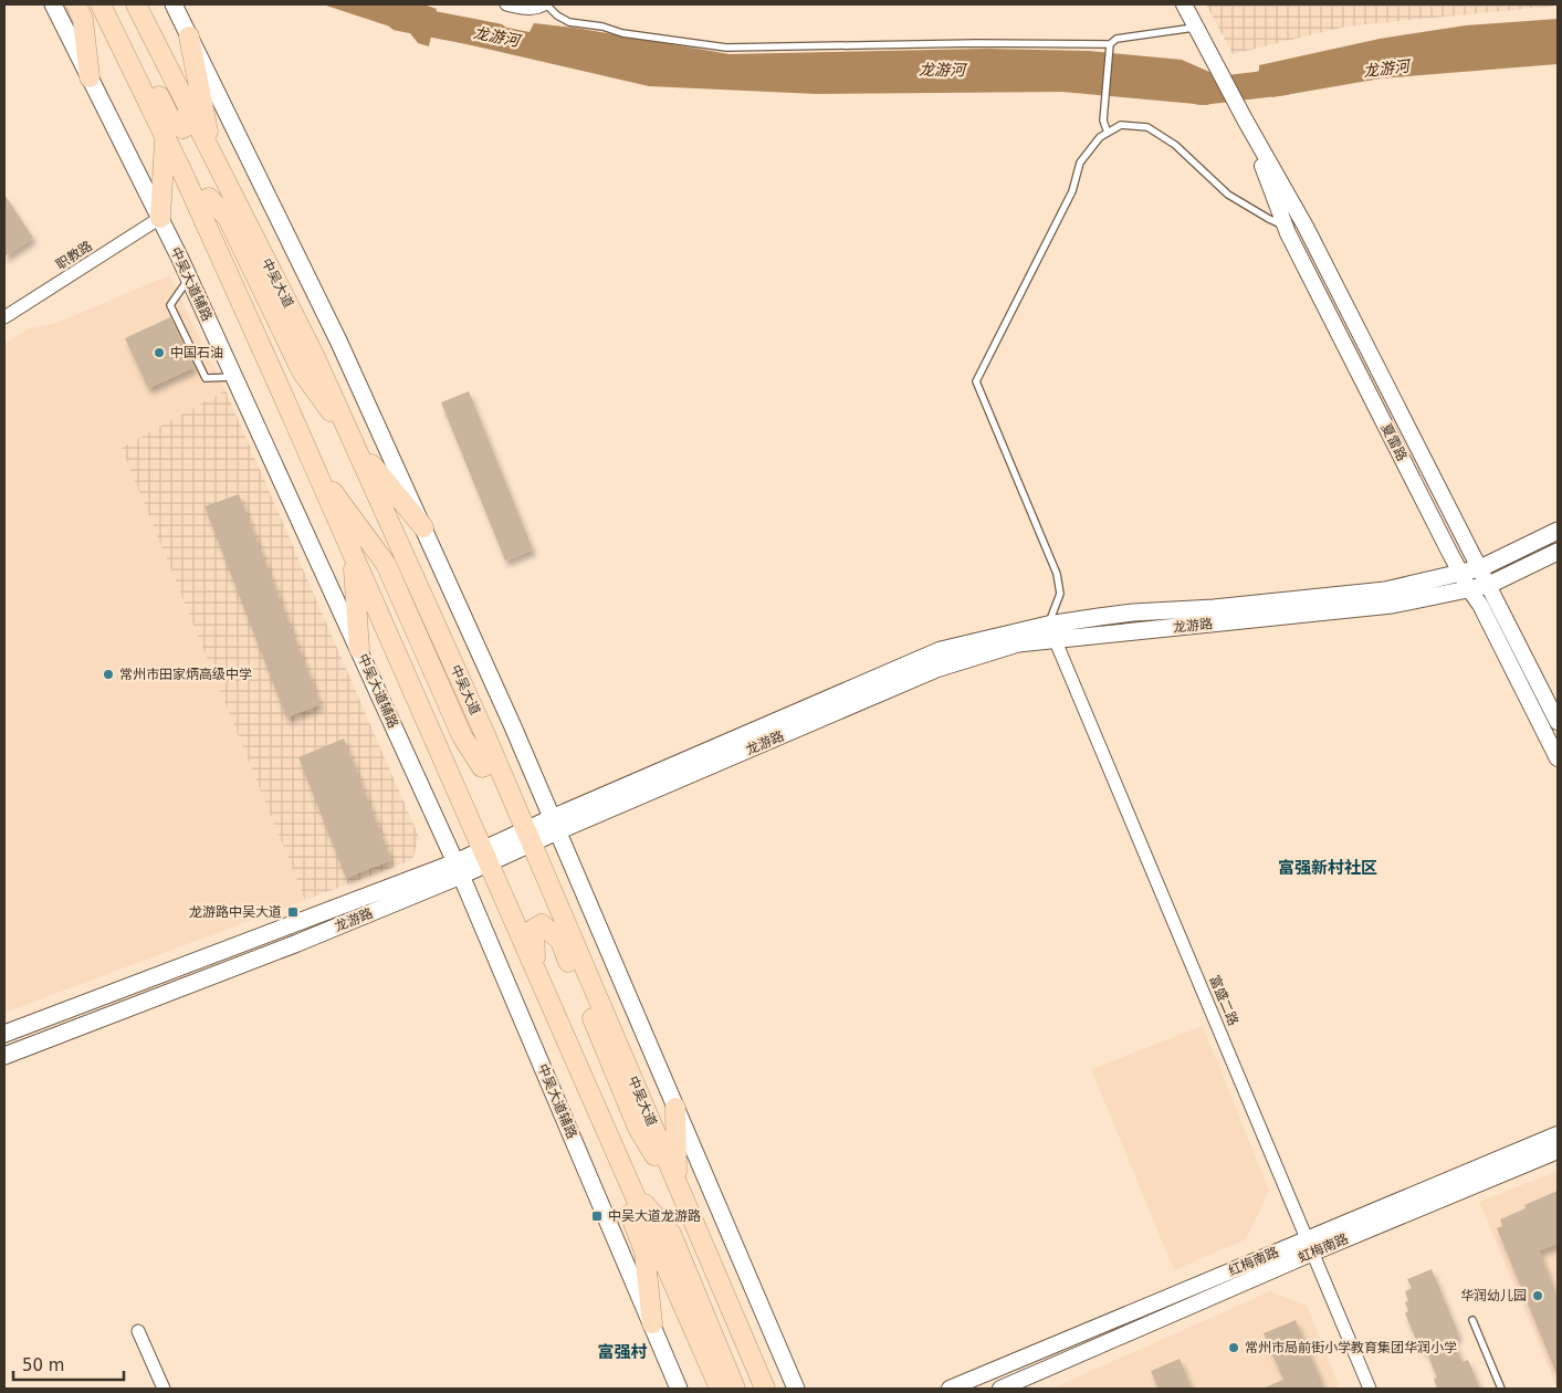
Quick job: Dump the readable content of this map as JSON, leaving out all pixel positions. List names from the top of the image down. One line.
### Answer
{"streets":{"main road":["中吴大道","中吴大道辅路","龙游路"],"street":["职教路","夏雷路","富盛二路","虹梅南路","红梅南路"]},"crossings":[["职教路","中吴大道辅路"],["中吴大道","龙游路"],["中吴大道辅路","龙游路"],["夏雷路","龙游路"],["龙游路","富盛二路"],["富盛二路","虹梅南路"],["富盛二路","红梅南路"],["虹梅南路","红梅南路"]],"districts":["富强新村社区","富强村"],"water":["龙游河"],"places":{"other":["中国石油","常州市田家炳高级中学","华润幼儿园","常州市局前街小学教育集团华润小学"],"transit":["龙游路中吴大道","中吴大道龙游路"]},"scale_bar":"50 m"}
